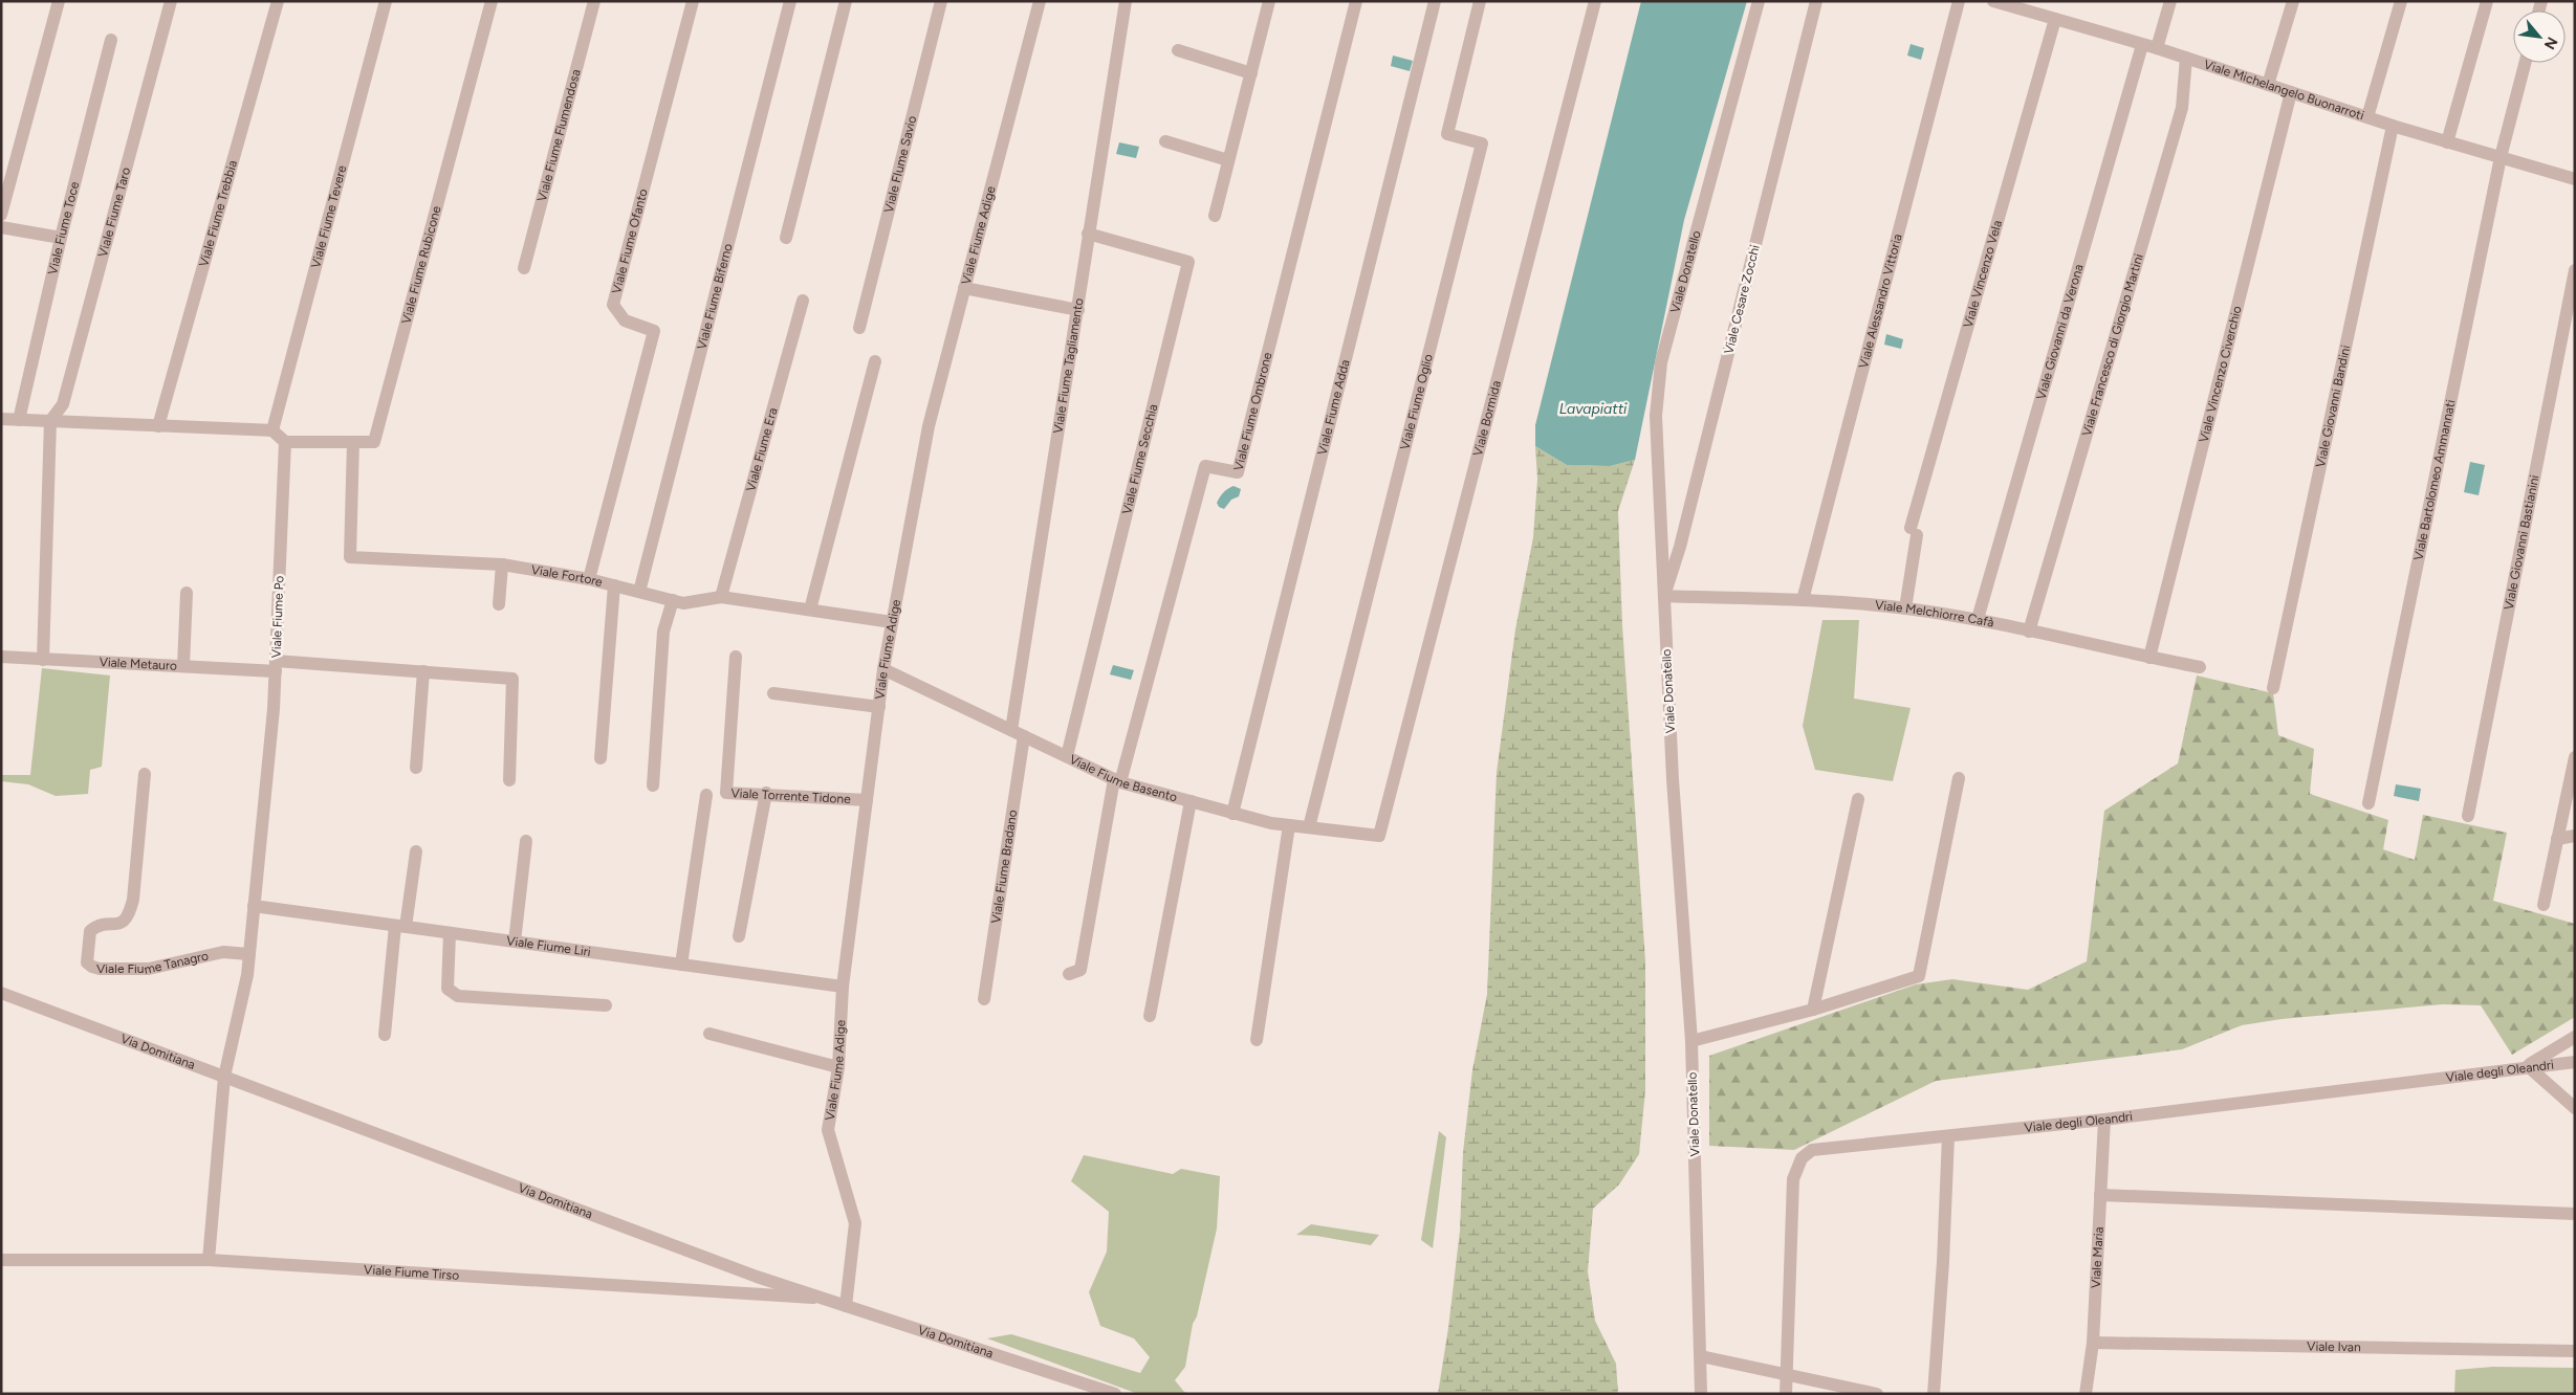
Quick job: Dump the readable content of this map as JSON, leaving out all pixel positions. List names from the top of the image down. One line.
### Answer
{"streets":{"street":["Viale Michelangelo Buonarroti","Viale Fiume Flumendosa","Viale FIume Savio","Viale Fiume Taro","Viale Fiume Trebbia","Viale Fiume Tevere","Viale Fiume Toce","Viale Fiume Adige","Viale Fiume Ofanto","Viale Fiume Rubicone","Viale Donatello","Viale Vincenzo Vela","Viale Fiume Biferno","Viale Cesare Zocchi","Viale Alessandro Vittoria","Viale Giovanni da Verona","Viale Francesco di Giorgio Martini","Viale Fiume Tagliamento","Viale Vincenzo Civerchio","Viale Fiume Oglio","Viale Fiume Adda","Viale Giovanni Bandini","Viale Fiume Ombrone","Viale Bormida","Viale Fiume Era","Viale Fiume Secchia","Viale Bartolomeo Ammannati","Viale Giovanni Bastianini","Viale Fortore","Viale Melchiorre Cafà","Viale Fiume Po","Viale Metauro","Viale Fiume Basento","Viale Torrente Tidone","Viale Fiume Bradano","Viale Fiume Liri","Viale Fiume Tanagro","Via Domitiana","Viale degli Oleandri","Viale Maria","Viale Fiume Tirso","Viale Ivan"]},"crossings":[["Viale Michelangelo Buonarroti","Viale Vincenzo Vela"],["Viale Michelangelo Buonarroti","Viale Giovanni da Verona"],["Viale Michelangelo Buonarroti","Viale Francesco di Giorgio Martini"],["Viale Michelangelo Buonarroti","Viale Vincenzo Civerchio"],["Viale Michelangelo Buonarroti","Viale Giovanni Bandini"],["Viale Michelangelo Buonarroti","Viale Bartolomeo Ammannati"],["Viale Fiume Adige","Viale Fortore"],["Viale Fiume Adige","Viale Fiume Basento"],["Viale Fiume Adige","Viale Torrente Tidone"],["Viale Fiume Adige","Viale Fiume Liri"],["Viale Fiume Adige","Via Domitiana"],["Viale Fiume Ofanto","Viale Fortore"],["Viale Fiume Rubicone","Viale Fortore"],["Viale Fiume Rubicone","Viale Fiume Po"],["Viale Donatello","Viale Cesare Zocchi"],["Viale Donatello","Viale Melchiorre Cafà"],["Viale Vincenzo Vela","Viale Melchiorre Cafà"],["Viale Fiume Biferno","Viale Fortore"],["Viale Cesare Zocchi","Viale Melchiorre Cafà"],["Viale Alessandro Vittoria","Viale Melchiorre Cafà"],["Viale Giovanni da Verona","Viale Melchiorre Cafà"],["Viale Francesco di Giorgio Martini","Viale Melchiorre Cafà"],["Viale Fiume Tagliamento","Viale Fiume Secchia"],["Viale Fiume Tagliamento","Viale Fiume Basento"],["Viale Fiume Tagliamento","Viale Fiume Bradano"],["Viale Vincenzo Civerchio","Viale Melchiorre Cafà"],["Viale Fiume Oglio","Viale Fiume Basento"],["Viale Fiume Adda","Viale Fiume Basento"],["Viale Fiume Ombrone","Viale Fiume Basento"],["Viale Bormida","Viale Fiume Basento"],["Viale Fiume Era","Viale Fortore"],["Viale Fiume Secchia","Viale Fiume Basento"],["Viale Fiume Po","Viale Metauro"],["Viale Fiume Po","Viale Fiume Liri"],["Viale Fiume Po","Viale Fiume Tanagro"],["Viale Fiume Po","Via Domitiana"],["Viale Fiume Po","Viale Fiume Tirso"],["Viale Fiume Basento","Viale Fiume Bradano"],["Via Domitiana","Viale Fiume Tirso"],["Viale degli Oleandri","Viale Maria"],["Viale Maria","Viale Ivan"]],"water":["Lavapiatti"],"north":"bottom right"}
